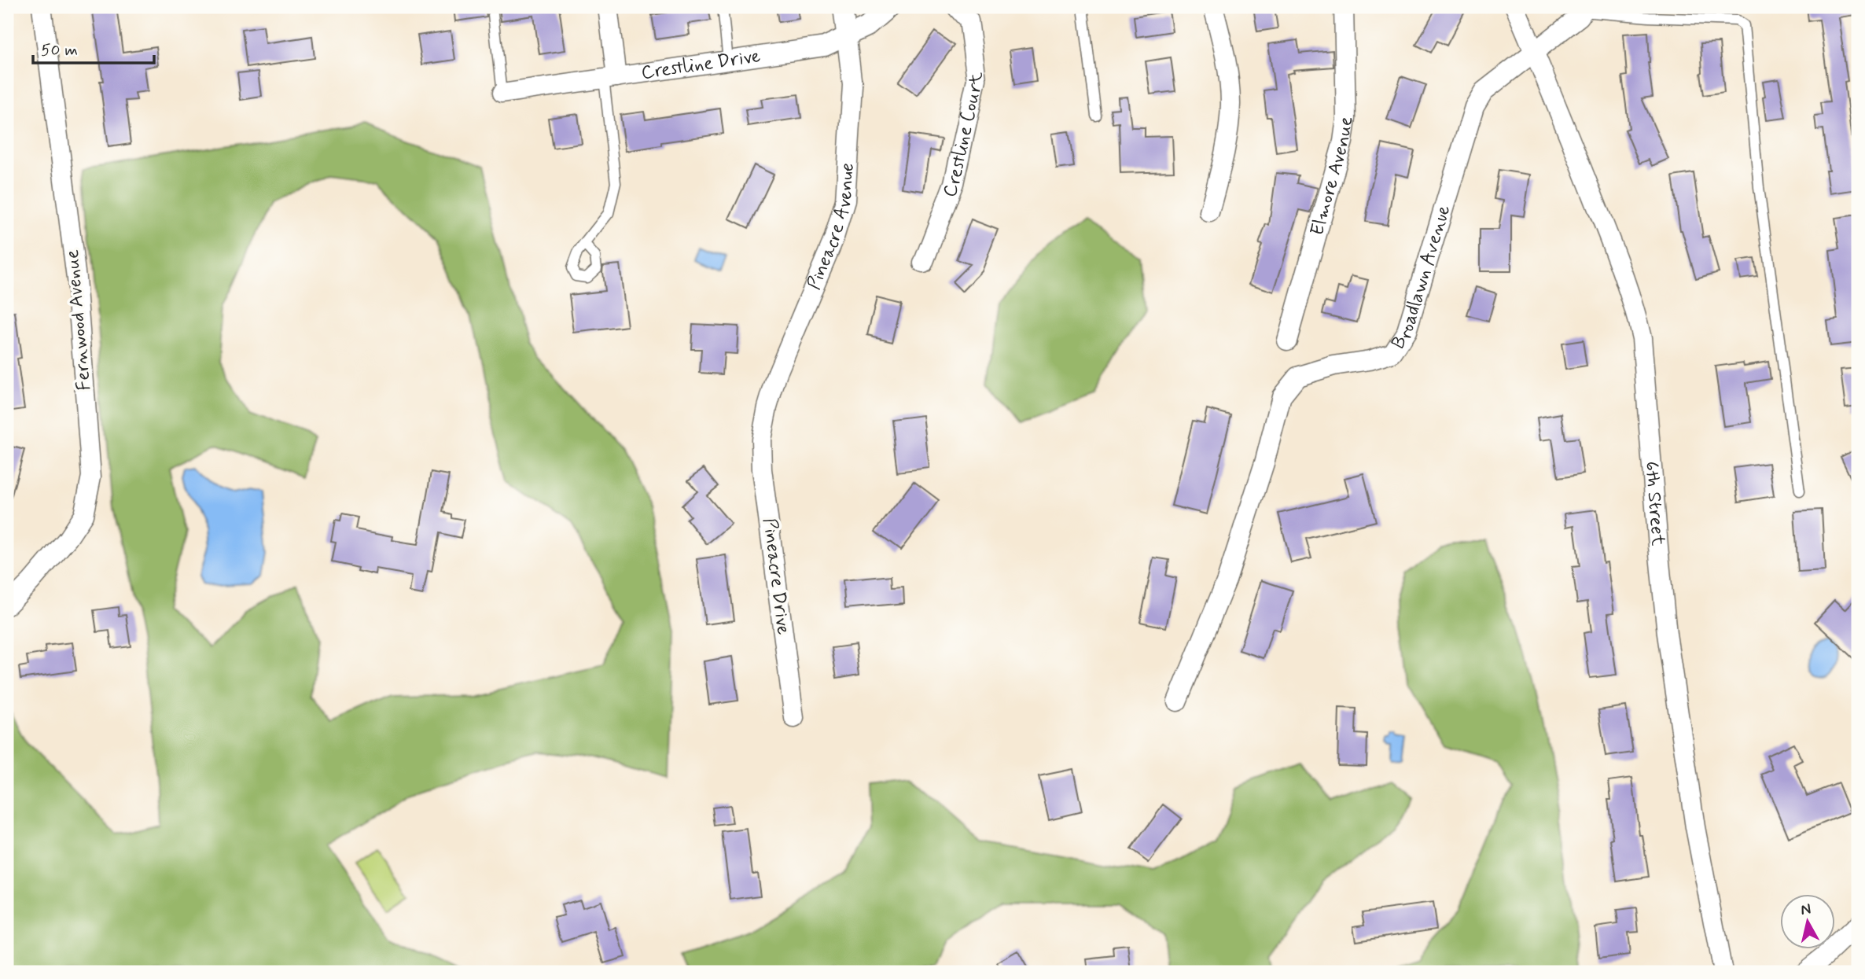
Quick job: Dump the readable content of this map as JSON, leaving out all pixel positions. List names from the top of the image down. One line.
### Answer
{"streets":{"street":["Crestline Drive","Crestline Court","Elmore Avenue","Pineacre Avenue","Broadlawn Avenue","Fernwood Avenue","6th Street","Pineacre Drive"]},"crossings":[["Crestline Drive","Pineacre Avenue"],["Pineacre Avenue","Pineacre Drive"],["Broadlawn Avenue","6th Street"]],"scale_bar":"50 m","north":"top"}
